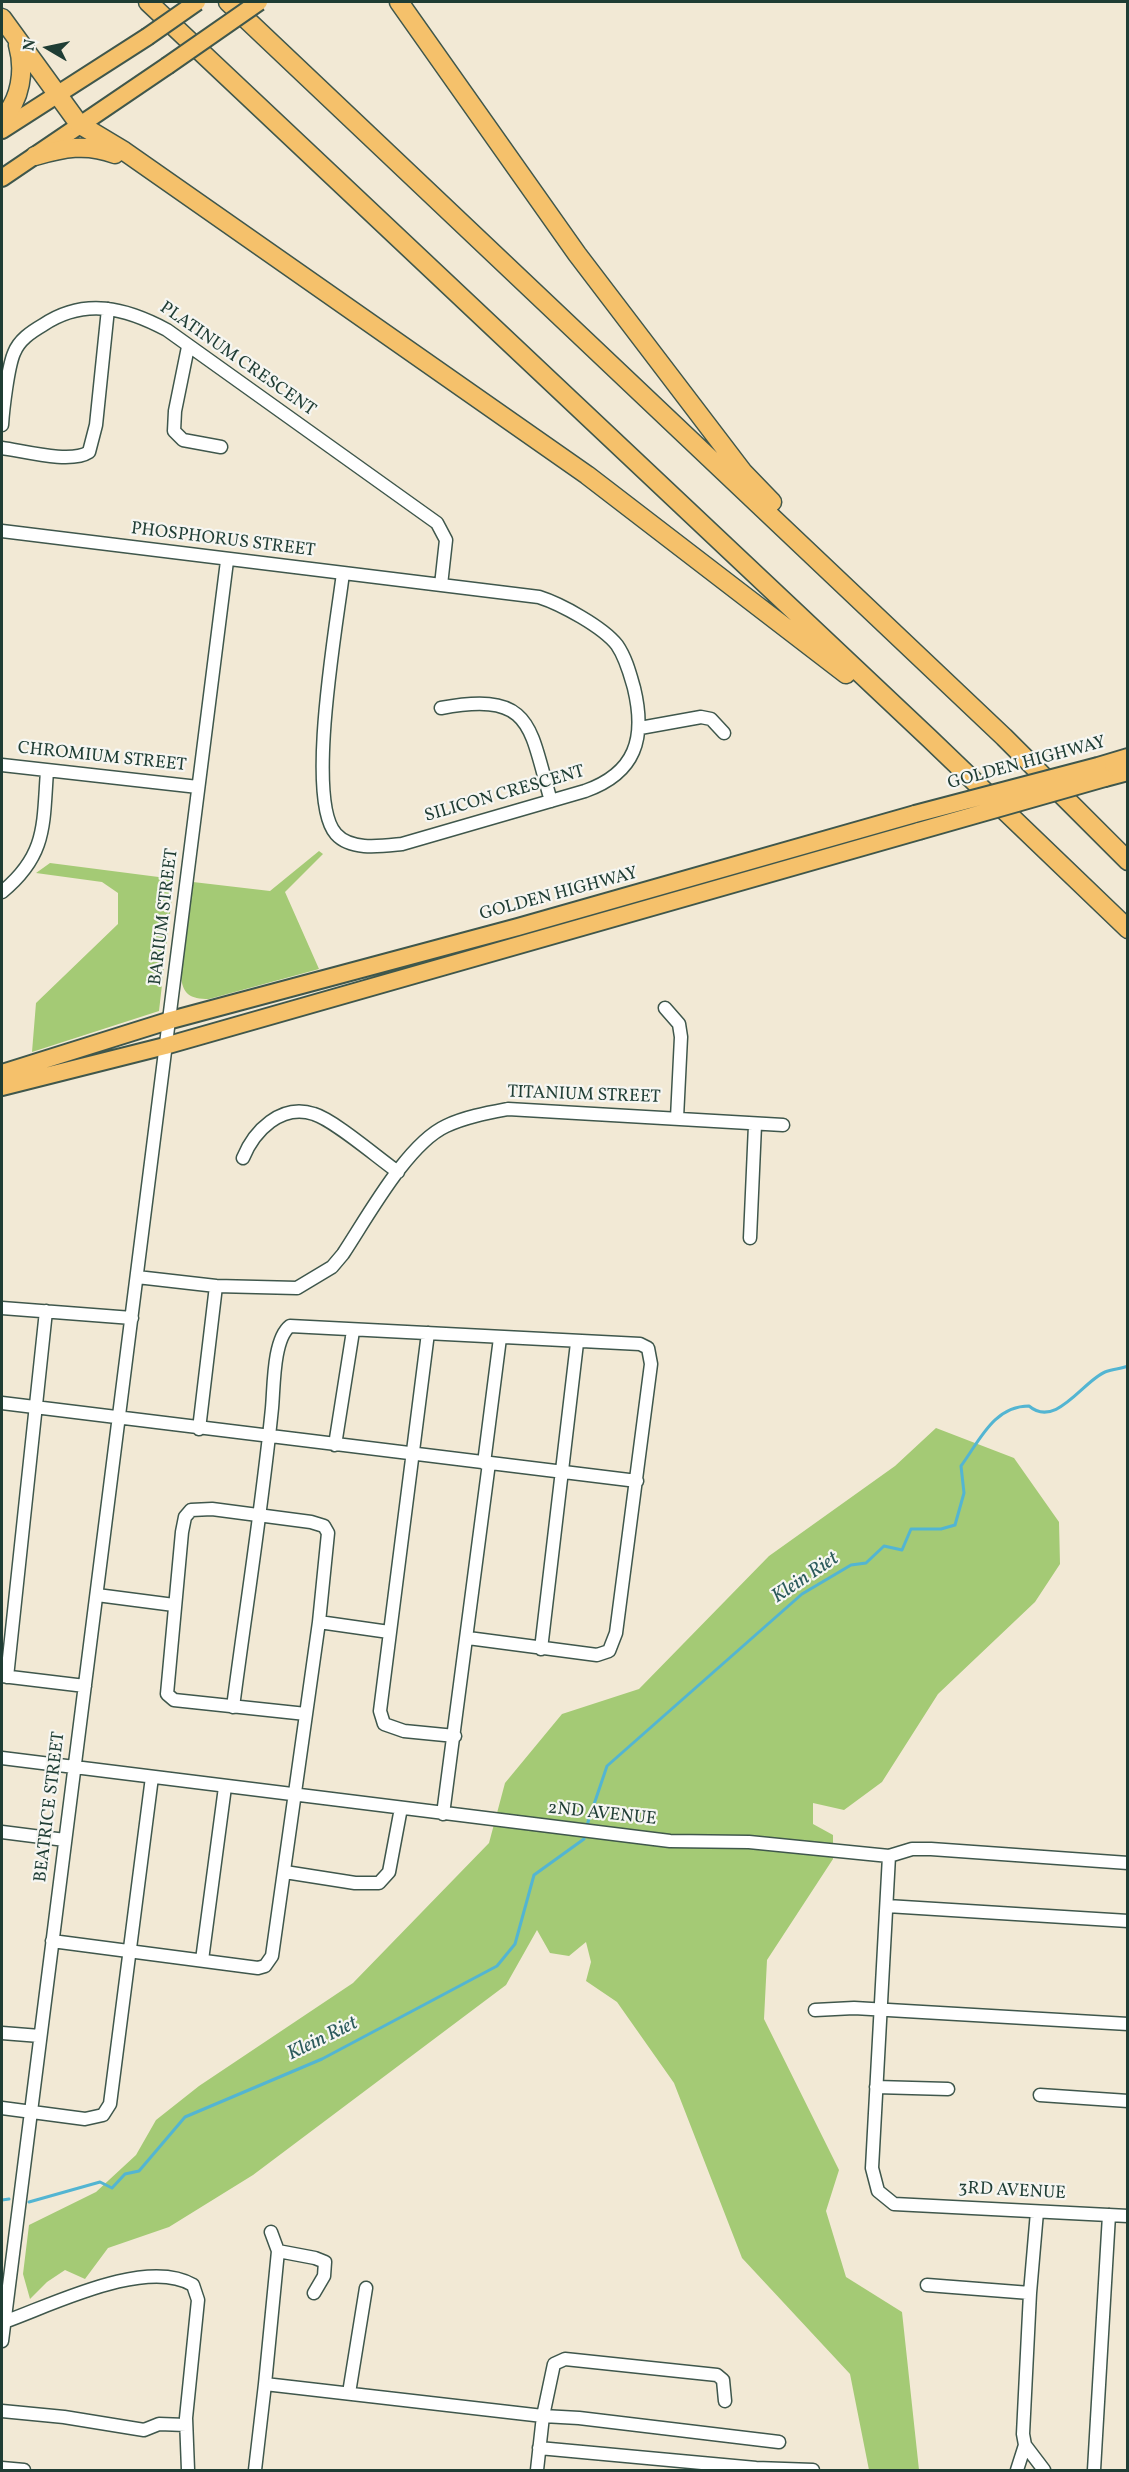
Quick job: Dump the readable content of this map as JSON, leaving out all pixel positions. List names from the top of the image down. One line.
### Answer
{"streets":{"main road":["GOLDEN HIGHWAY"],"street":["PLATINUM CRESCENT","PHOSPHORUS STREET","CHROMIUM STREET","SILICON CRESCENT","BARIUM STREET","TITANIUM STREET","BEATRICE STREET","2ND AVENUE","3RD AVENUE"]},"crossings":[["PLATINUM CRESCENT","PHOSPHORUS STREET"],["PLATINUM CRESCENT","SILICON CRESCENT"],["PHOSPHORUS STREET","SILICON CRESCENT"],["PHOSPHORUS STREET","BARIUM STREET"],["CHROMIUM STREET","BARIUM STREET"],["GOLDEN HIGHWAY","BARIUM STREET"],["BARIUM STREET","TITANIUM STREET"],["BARIUM STREET","BEATRICE STREET"],["TITANIUM STREET","BEATRICE STREET"],["BEATRICE STREET","2ND AVENUE"]],"water":["Klein Riet"],"north":"left"}
